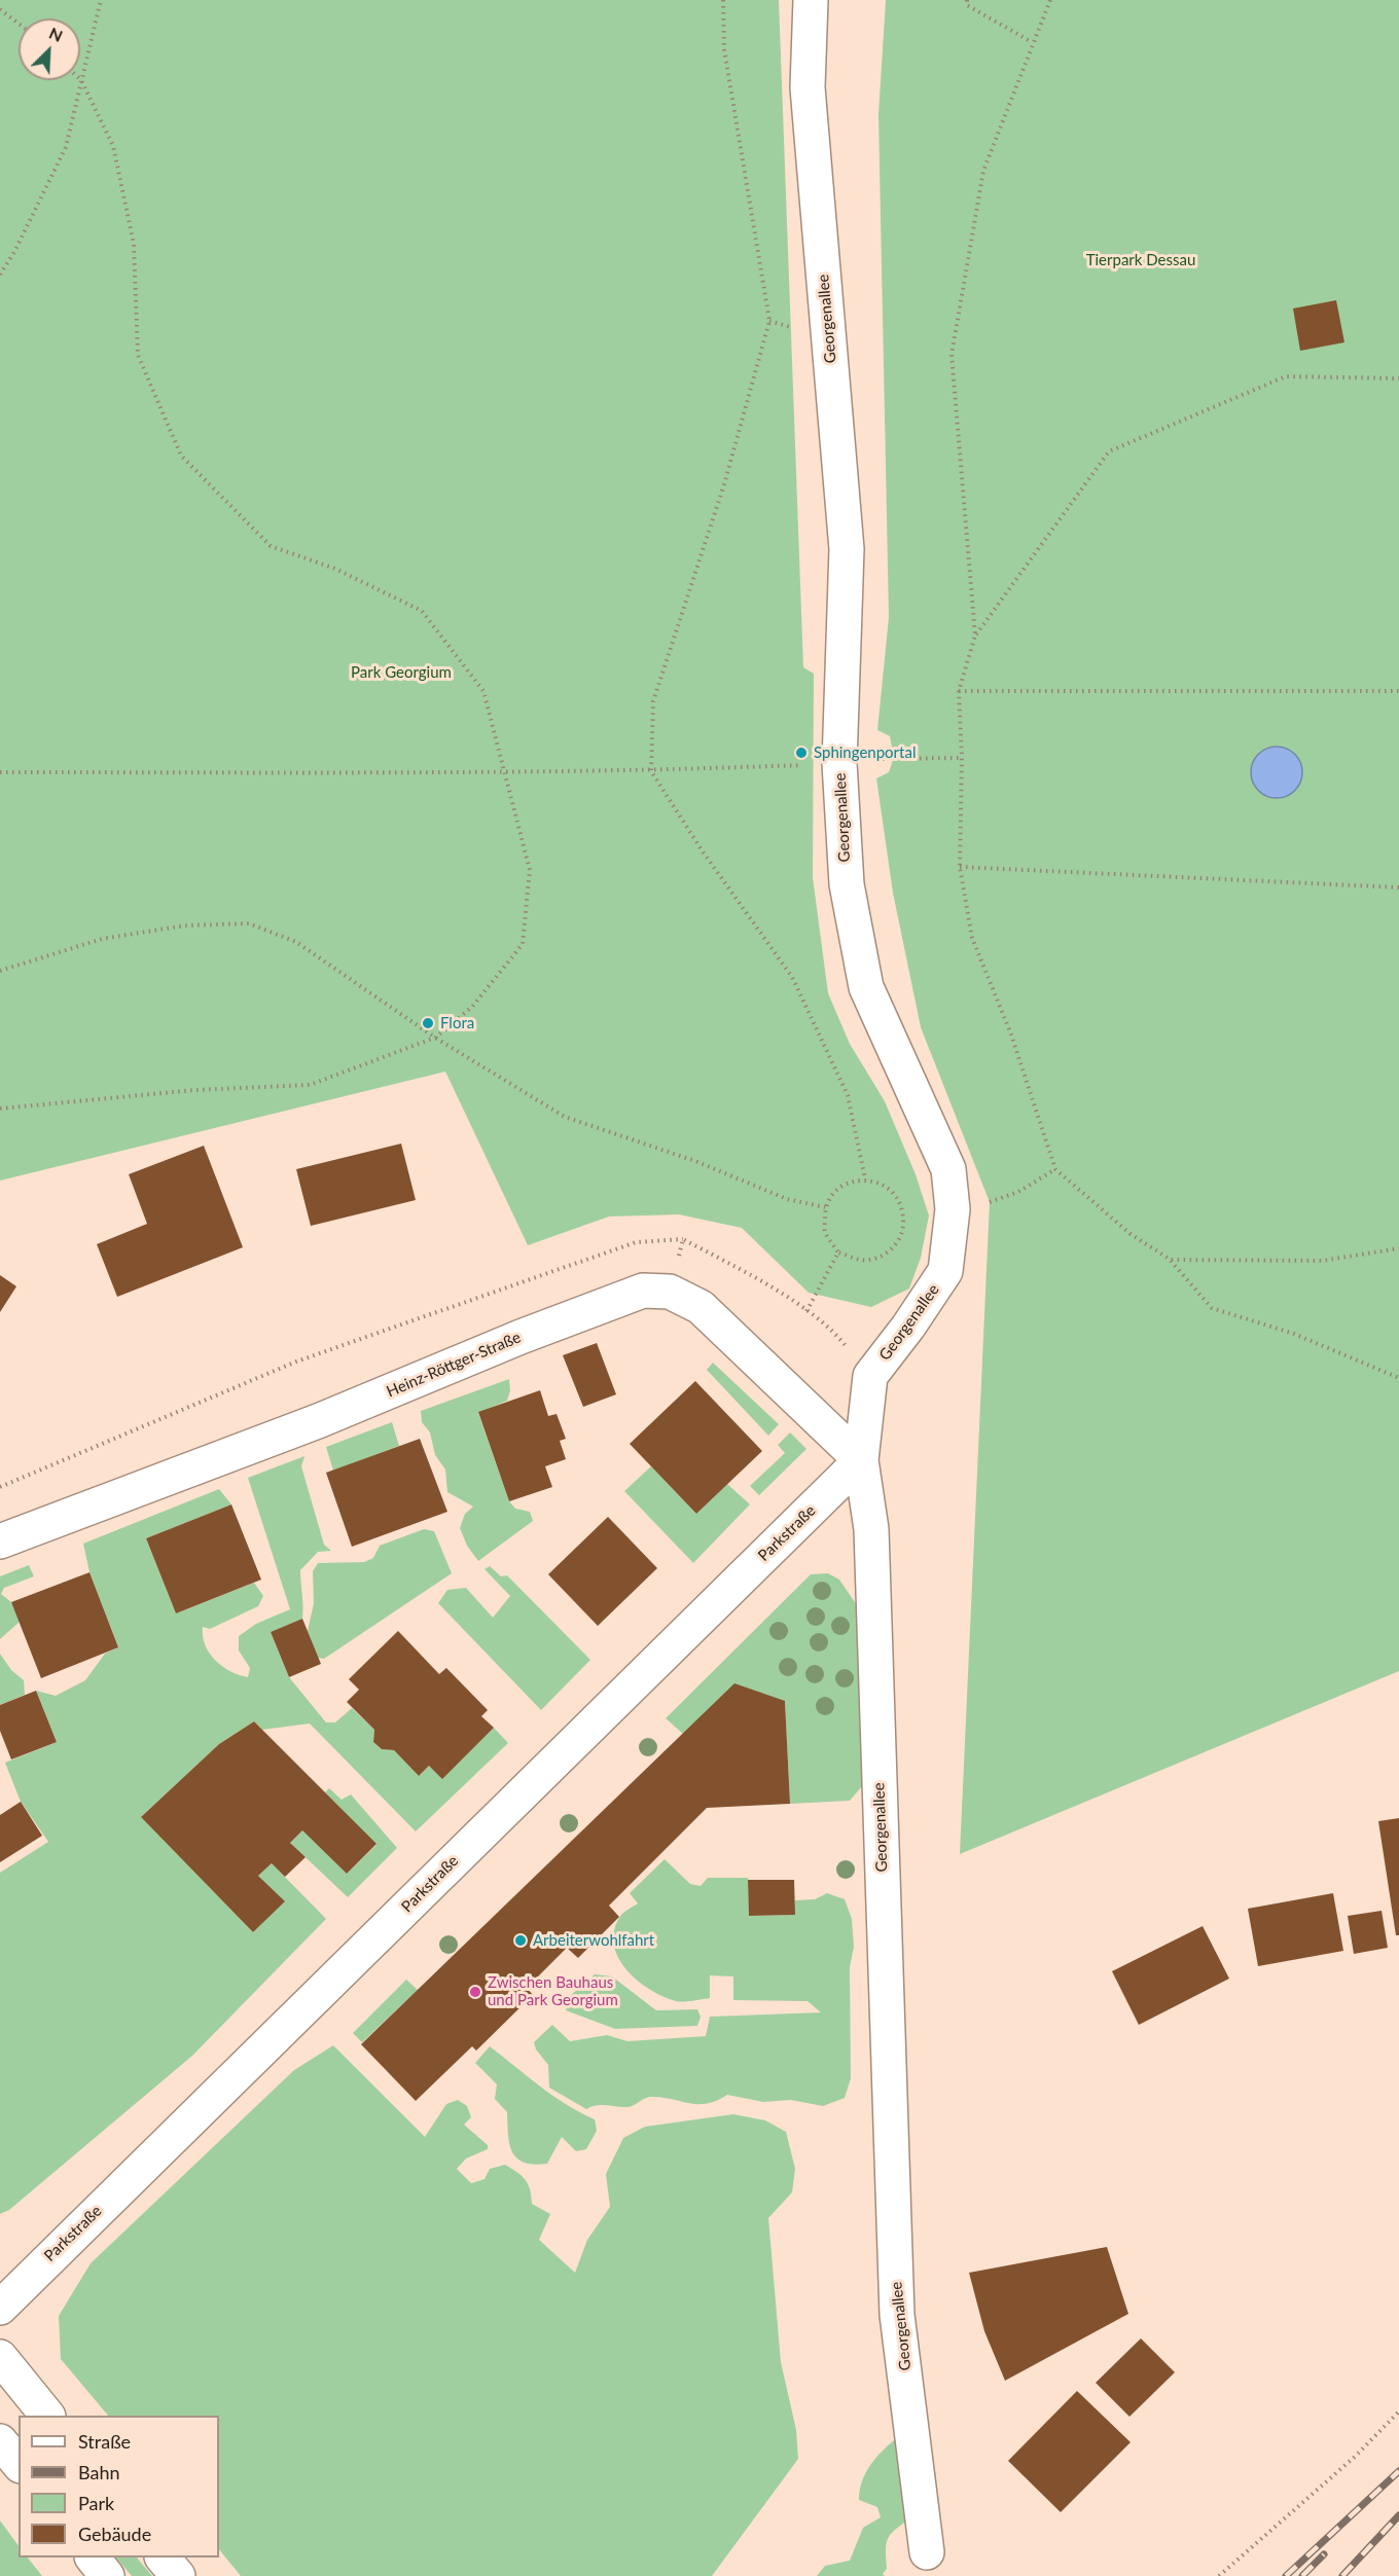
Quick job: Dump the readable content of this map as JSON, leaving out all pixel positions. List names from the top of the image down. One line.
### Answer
{"streets":{"street":["Georgenallee","Heinz-Röttger-Straße","Parkstraße"]},"crossings":[["Georgenallee","Heinz-Röttger-Straße"],["Georgenallee","Parkstraße"],["Heinz-Röttger-Straße","Parkstraße"]],"parks":["Tierpark Dessau","Park Georgium"],"places":["Sphingenportal","Flora","Arbeiterwohlfahrt","Zwischen Bauhaus und Park Georgium"],"legend":["Straße","Bahn","Park","Gebäude"],"north":"top right"}
